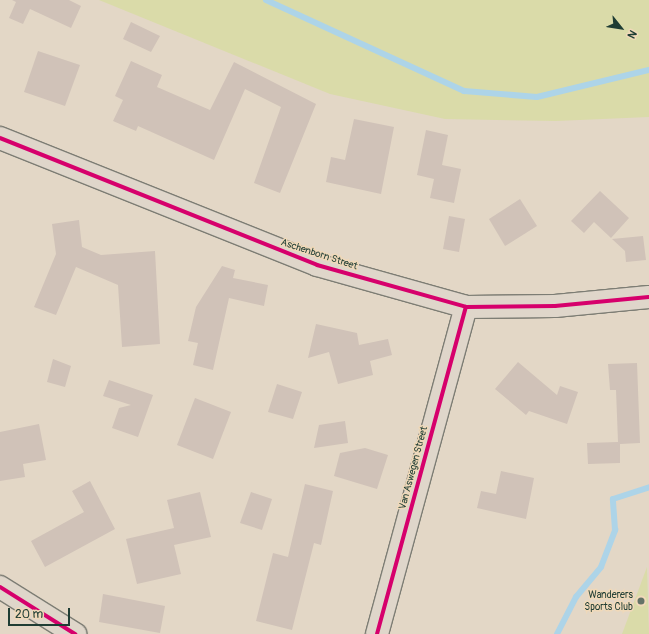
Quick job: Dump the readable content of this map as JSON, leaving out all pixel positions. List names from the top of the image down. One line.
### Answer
{"streets":{"street":["Aschenborn Street","Van Aswegen Street"]},"crossings":[["Aschenborn Street","Van Aswegen Street"]],"places":["Wanderers Sports Club"],"scale_bar":"20 m","north":"bottom right"}
